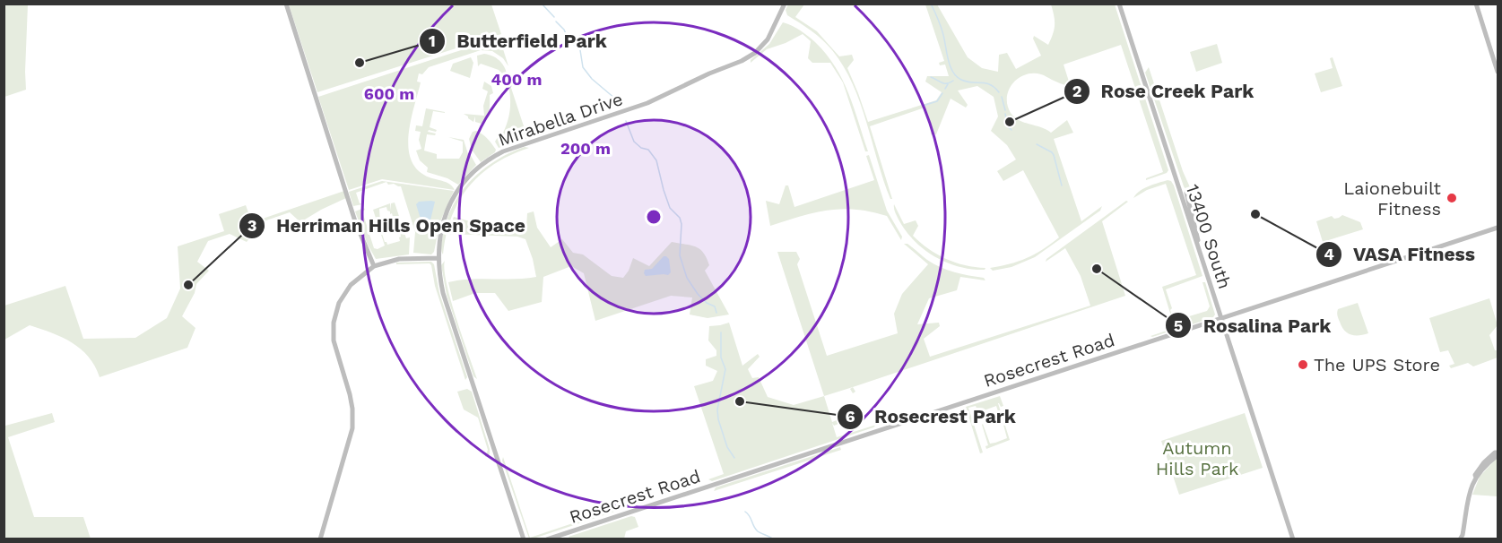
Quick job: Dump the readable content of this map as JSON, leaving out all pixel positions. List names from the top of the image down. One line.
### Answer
{"streets":{"main road":["Mirabella Drive","13400 South","Rosecrest Road"]},"crossings":[["13400 South","Rosecrest Road"]],"parks":["Autumn Hills Park"],"places":["Butterfield Park","Rose Creek Park","Laionebuilt Fitness","VASA Fitness","Rosalina Park","Herriman Hills Open Space","The UPS Store","Rosecrest Park"],"rings":["400 m","600 m","200 m"]}
